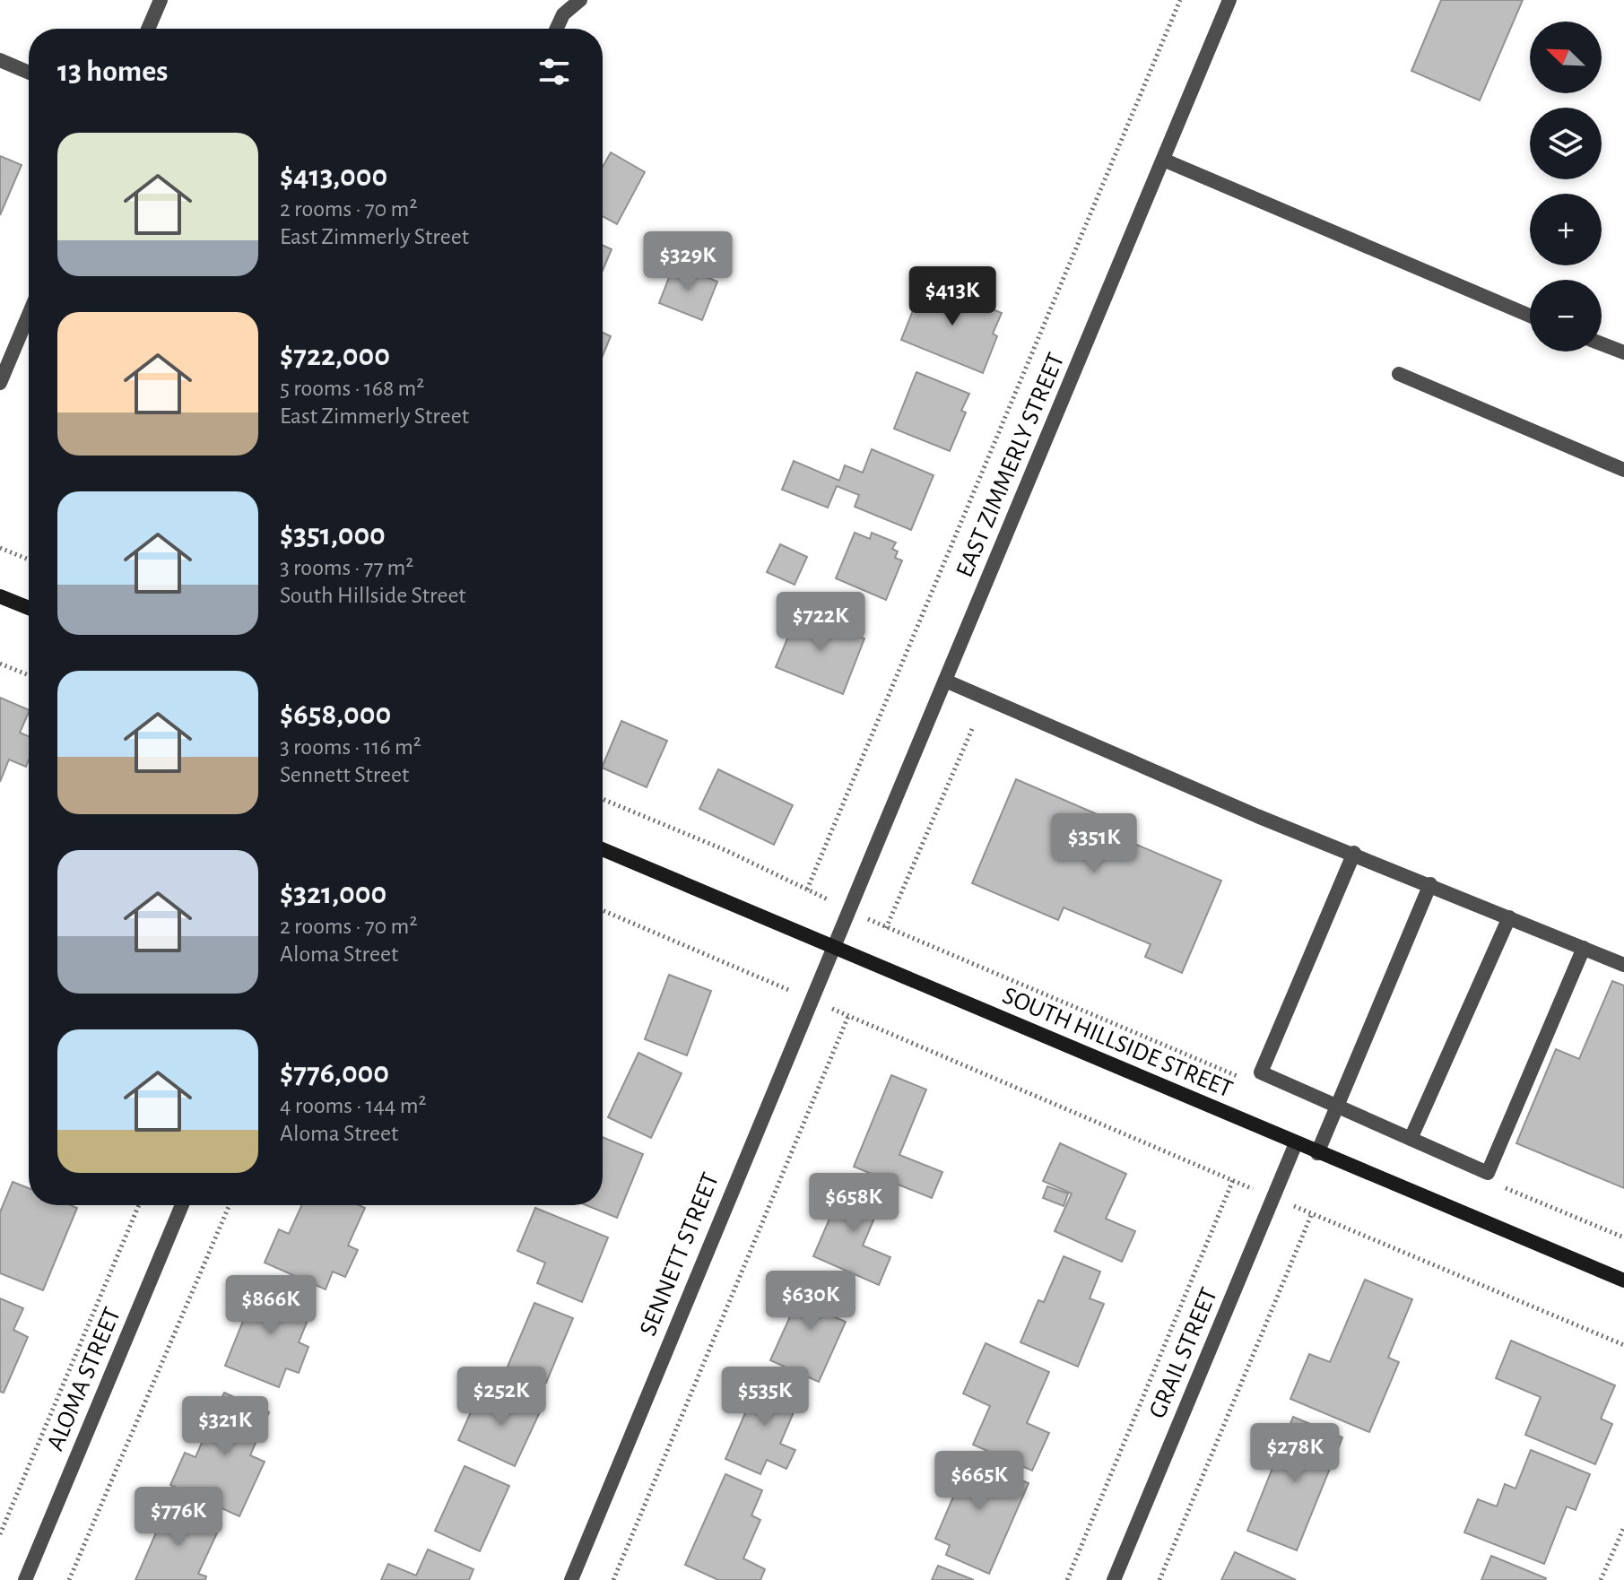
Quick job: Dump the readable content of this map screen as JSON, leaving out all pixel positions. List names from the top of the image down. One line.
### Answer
{"streets":{"main road":["SOUTH HILLSIDE STREET"],"street":["EAST ZIMMERLY STREET","SENNETT STREET","GRAIL STREET","ALOMA STREET"]},"crossings":[["EAST ZIMMERLY STREET","SOUTH HILLSIDE STREET"],["EAST ZIMMERLY STREET","SENNETT STREET"],["SOUTH HILLSIDE STREET","SENNETT STREET"],["SOUTH HILLSIDE STREET","GRAIL STREET"]],"north":"top left","page":{"map_buttons":["+","−"],"heading":"13 homes","list":[{"name":"$413,000","note":"2 rooms · 70 m² · East Zimmerly Street"},{"name":"$722,000","note":"5 rooms · 168 m² · East Zimmerly Street"},{"name":"$351,000","note":"3 rooms · 77 m² · South Hillside Street"},{"name":"$658,000","note":"3 rooms · 116 m² · Sennett Street"},{"name":"$321,000","note":"2 rooms · 70 m² · Aloma Street"},{"name":"$776,000","note":"4 rooms · 144 m² · Aloma Street"}],"price":["$329K","$413K","$722K","$351K","$658K","$630K","$866K","$252K","$535K","$321K","$278K","$665K","$776K"]}}
